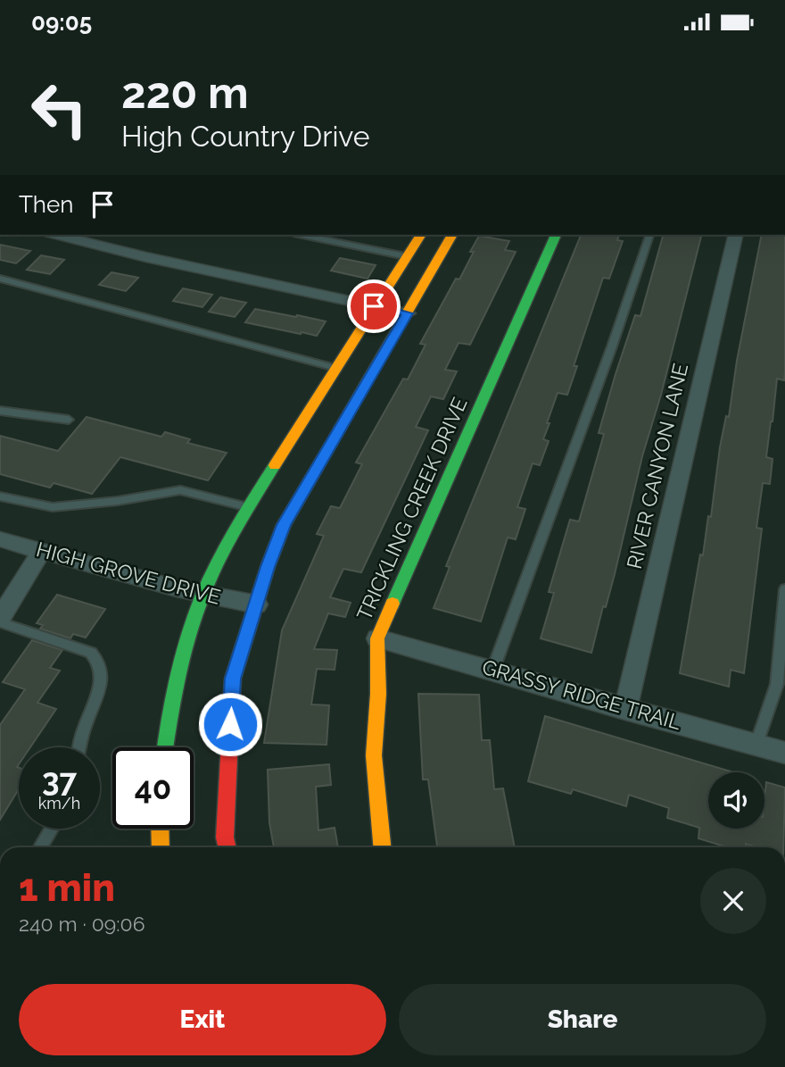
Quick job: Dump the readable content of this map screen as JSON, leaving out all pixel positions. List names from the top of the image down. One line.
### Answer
{"streets":{"street":["RIVER CANYON LANE","TRICKLING CREEK DRIVE","HIGH GROVE DRIVE","GRASSY RIDGE TRAIL"]},"crossings":[["RIVER CANYON LANE","GRASSY RIDGE TRAIL"],["TRICKLING CREEK DRIVE","GRASSY RIDGE TRAIL"]],"page":{"status":"09:05","turn":["220 m","High Country Drive"],"then":"Then","speed":"37 km/h","limit":"40","heading":["1 min","240 m · 09:06"],"buttons":["Exit","Share"]}}
